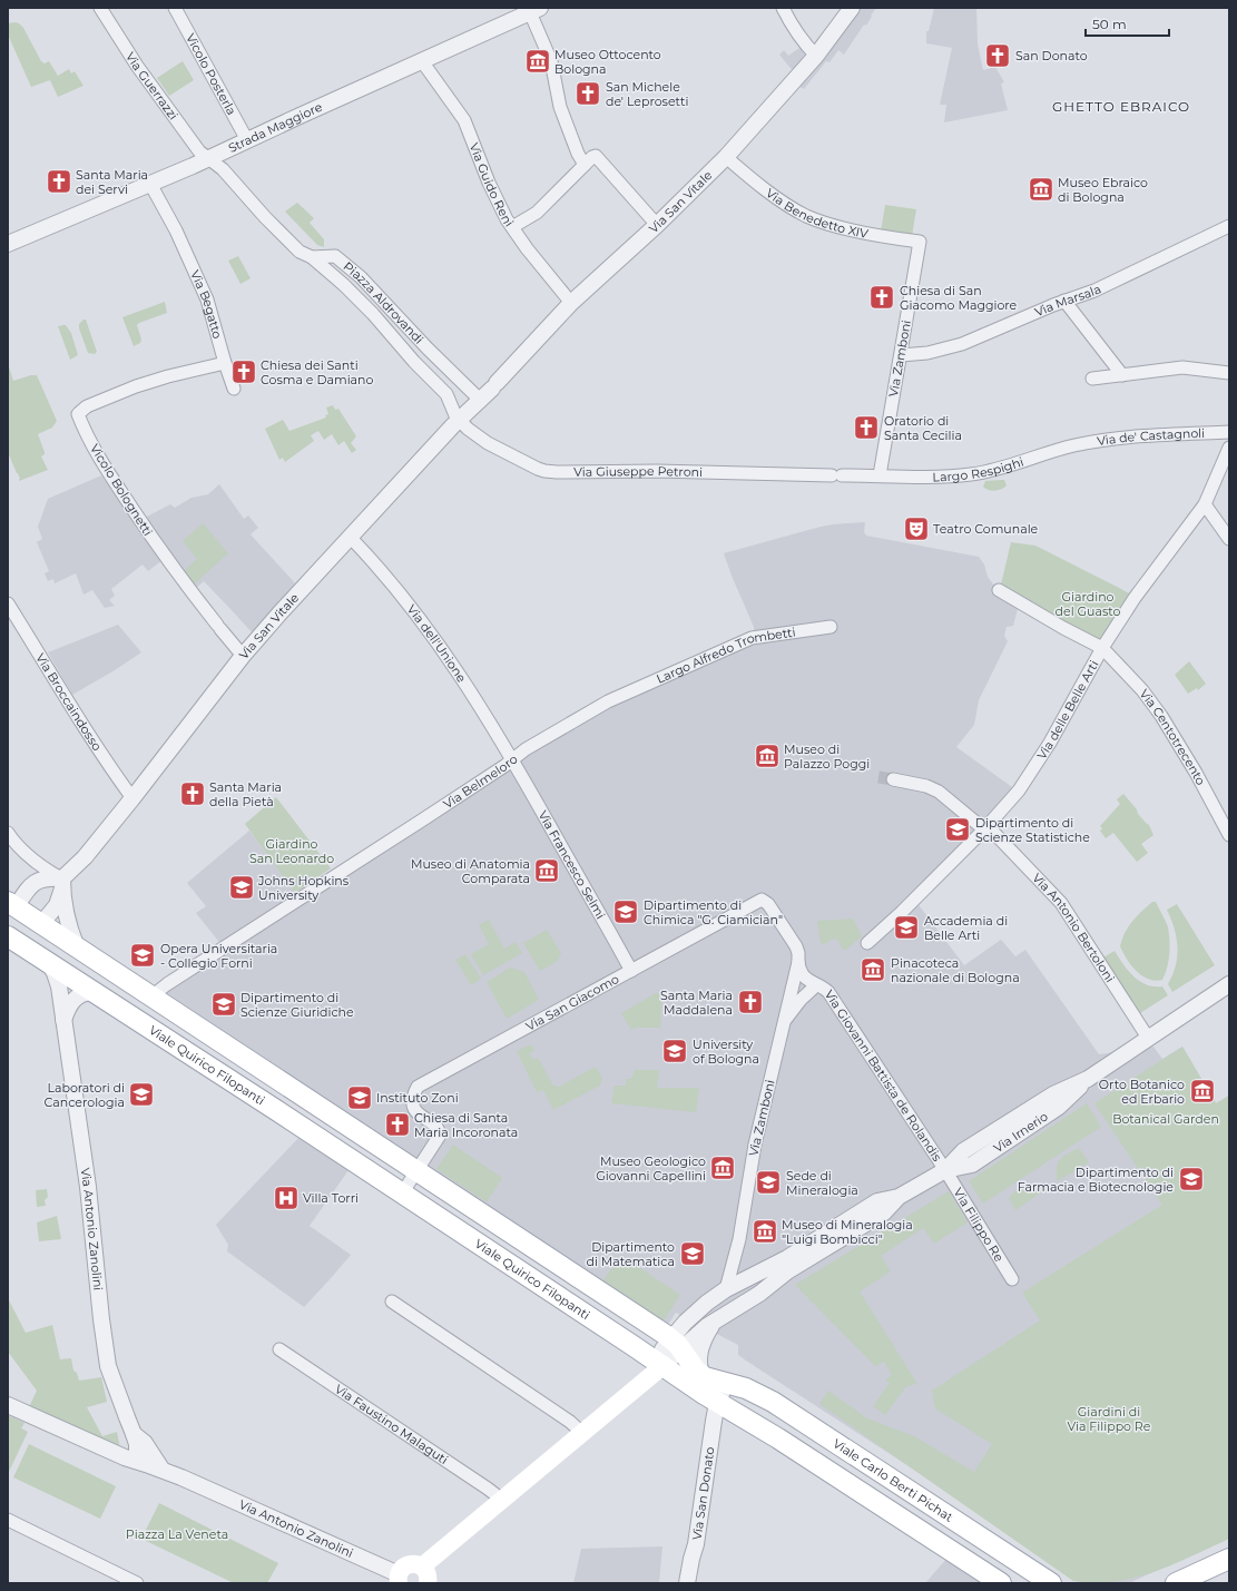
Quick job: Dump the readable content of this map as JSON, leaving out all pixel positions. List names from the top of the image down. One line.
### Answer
{"streets":{"main road":["Viale Quirico Filopanti","Viale Carlo Berti Pichat"],"street":["Vicolo Posterla","Via Guerrazzi","Strada Maggiore","Via Guido Reni","Via San Vitale","Via Benedetto XIV","Via Marsala","Piazza Aldrovandi","Via Begatto","Via Zamboni","Via de' Castagnoli","Largo Respighi","Via Giuseppe Petroni","Vicolo Bolognetti","Via dell'Unione","Largo Alfredo Trombetti","Via Broccaindosso","Via delle Belle Arti","Via Centotrecento","Via Belmeloro","Via Francesco Selmi","Via Antonio Bertoloni","Via San Giacomo","Via Giovanni Battista de Rolandis","Via Irnerio","Via Filippo Re","Via Antonio Zanolini","Via Faustino Malaguti","Via San Donato"]},"crossings":[["Vicolo Posterla","Strada Maggiore"],["Via Guerrazzi","Strada Maggiore"],["Via Guerrazzi","Piazza Aldrovandi"],["Strada Maggiore","Via Guido Reni"],["Strada Maggiore","Piazza Aldrovandi"],["Strada Maggiore","Via Begatto"],["Via Guido Reni","Via San Vitale"],["Via San Vitale","Via Benedetto XIV"],["Via San Vitale","Piazza Aldrovandi"],["Via San Vitale","Via Giuseppe Petroni"],["Via San Vitale","Vicolo Bolognetti"],["Via San Vitale","Via dell'Unione"],["Via San Vitale","Via Broccaindosso"],["Via Benedetto XIV","Via Zamboni"],["Via Marsala","Via Zamboni"],["Piazza Aldrovandi","Via Giuseppe Petroni"],["Via Begatto","Vicolo Bolognetti"],["Via Zamboni","Largo Respighi"],["Via Zamboni","Via Giuseppe Petroni"],["Via Zamboni","Via San Giacomo"],["Via Zamboni","Via Giovanni Battista de Rolandis"],["Via de' Castagnoli","Largo Respighi"],["Largo Respighi","Via Giuseppe Petroni"],["Via dell'Unione","Via Belmeloro"],["Via dell'Unione","Via Francesco Selmi"],["Largo Alfredo Trombetti","Via Belmeloro"],["Via delle Belle Arti","Via Centotrecento"],["Via delle Belle Arti","Via Antonio Bertoloni"],["Via Belmeloro","Via Francesco Selmi"],["Via Francesco Selmi","Via San Giacomo"],["Via Antonio Bertoloni","Via Irnerio"],["Via San Giacomo","Via Giovanni Battista de Rolandis"],["Viale Quirico Filopanti","Via Antonio Zanolini"],["Viale Quirico Filopanti","Via San Donato"],["Via Giovanni Battista de Rolandis","Via Irnerio"],["Via Giovanni Battista de Rolandis","Via Filippo Re"],["Via Irnerio","Via Filippo Re"]],"districts":["GHETTO EBRAICO"],"parks":["Giardino del Guasto","Giardino San Leonardo","Botanical Garden","Giardini di Via Filippo Re","Piazza La Veneta"],"places":{"church":["San Donato","San Michele de' Leprosetti","Santa Maria dei Servi","Chiesa di San Giacomo Maggiore","Chiesa dei Santi Cosma e Damiano","Oratorio di Santa Cecilia","Santa Maria della Pietà","Santa Maria Maddalena","Chiesa di Santa Maria Incoronata"],"museum":["Museo Ottocento Bologna","Museo Ebraico di Bologna","Museo di Palazzo Poggi","Museo di Anatomia Comparata","Pinacoteca nazionale di Bologna","Orto Botanico ed Erbario","Museo Geologico Giovanni Capellini","Museo di Mineralogia \"Luigi Bombicci\""],"theatre":["Teatro Comunale"],"school or university":["Dipartimento di Scienze Statistiche","Johns Hopkins University","Dipartimento di Chimica \"G. Ciamician\"","Accademia di Belle Arti","Opera Universitaria - Collegio Forni","Dipartimento di Scienze Giuridiche","University of Bologna","Laboratori di Cancerologia","Instituto Zoni","Dipartimento di Farmacia e Biotecnologie","Sede di Mineralogia","Dipartimento di Matematica"],"hospital":["Villa Torri"]},"scale_bar":"50 m"}
